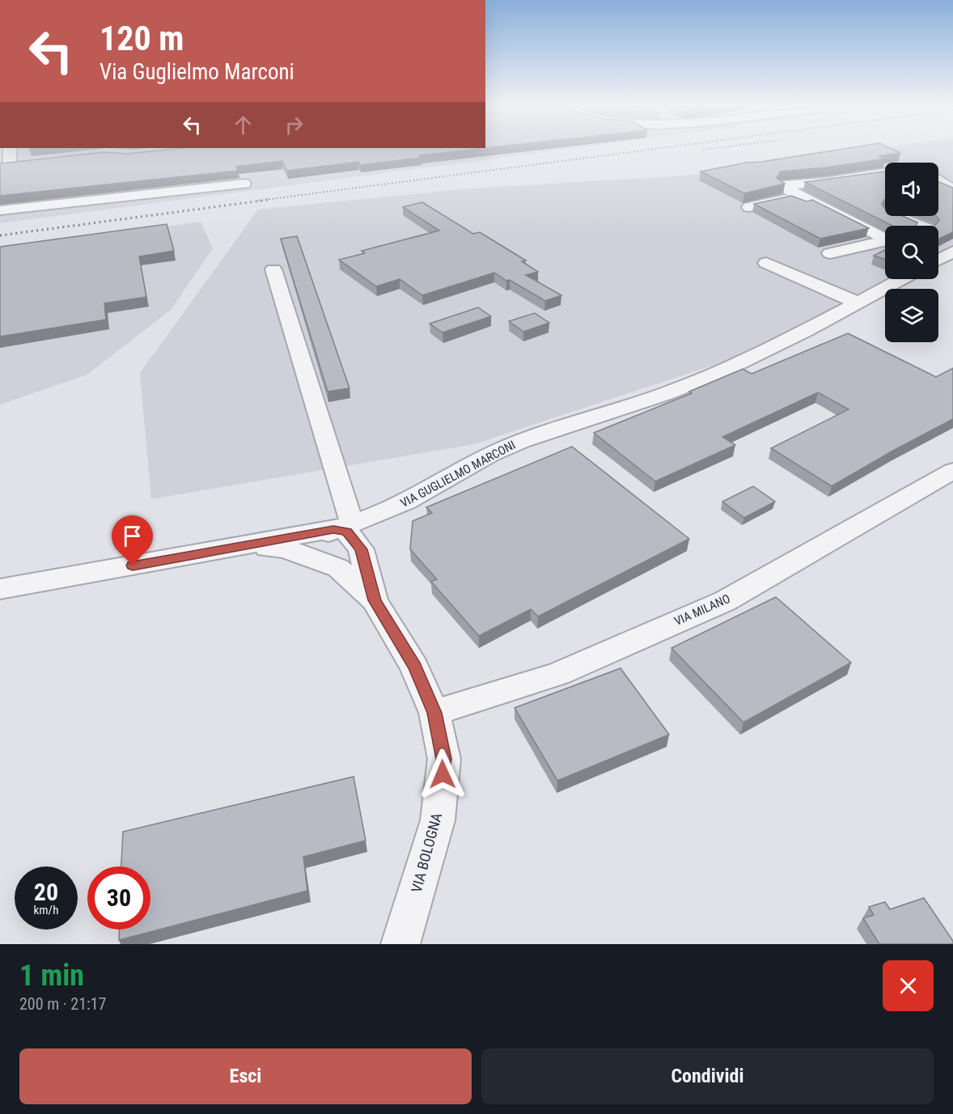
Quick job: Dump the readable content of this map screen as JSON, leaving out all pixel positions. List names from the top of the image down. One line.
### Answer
{"streets":{"street":["VIA GUGLIELMO MARCONI","VIA MILANO","VIA BOLOGNA"]},"crossings":[["VIA GUGLIELMO MARCONI","VIA BOLOGNA"],["VIA MILANO","VIA BOLOGNA"]],"page":{"turn":["120 m","Via Guglielmo Marconi"],"speed":"20 km/h","limit":"30","heading":["1 min","200 m · 21:17"],"buttons":["Esci","Condividi"]}}
